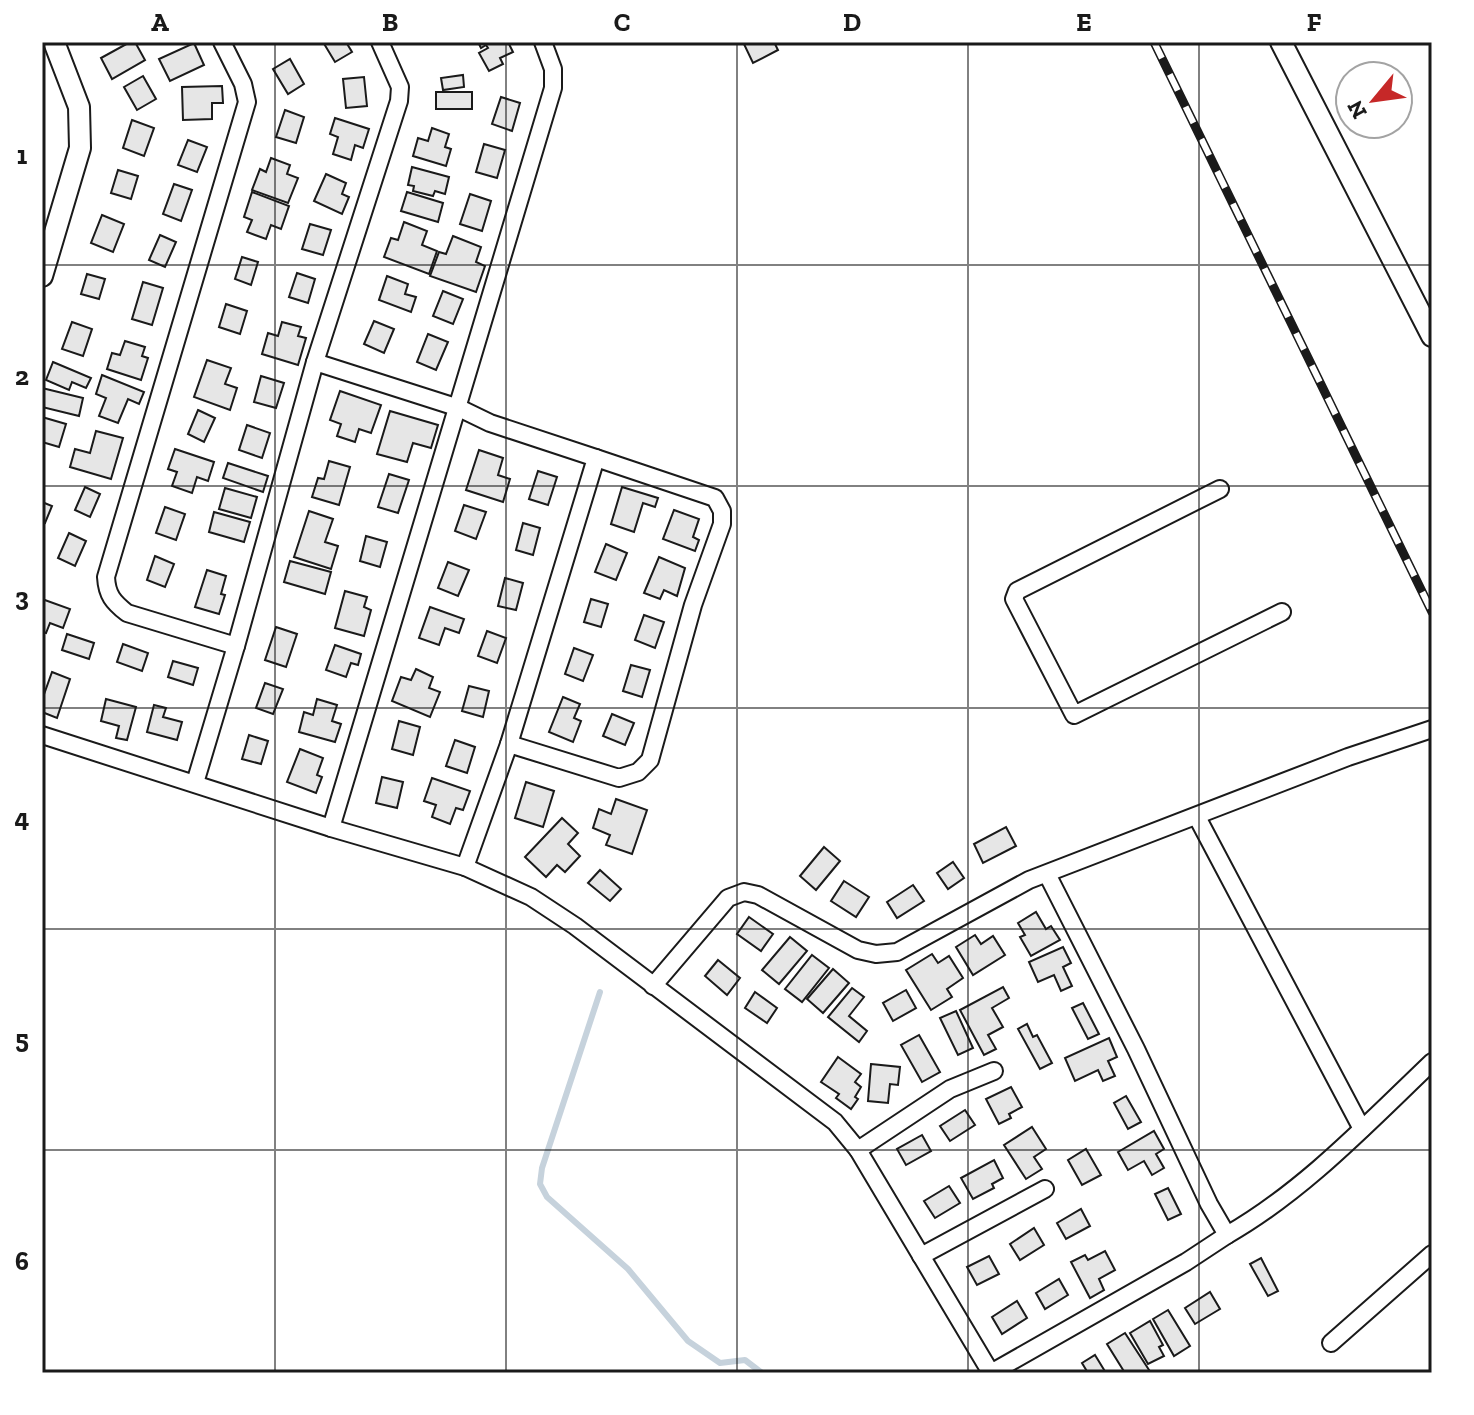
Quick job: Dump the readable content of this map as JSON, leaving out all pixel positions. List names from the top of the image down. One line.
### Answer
{"north":"bottom left","grid":{"columns":["A","B","C","D","E","F"],"rows":["1","2","3","4","5","6"]}}
